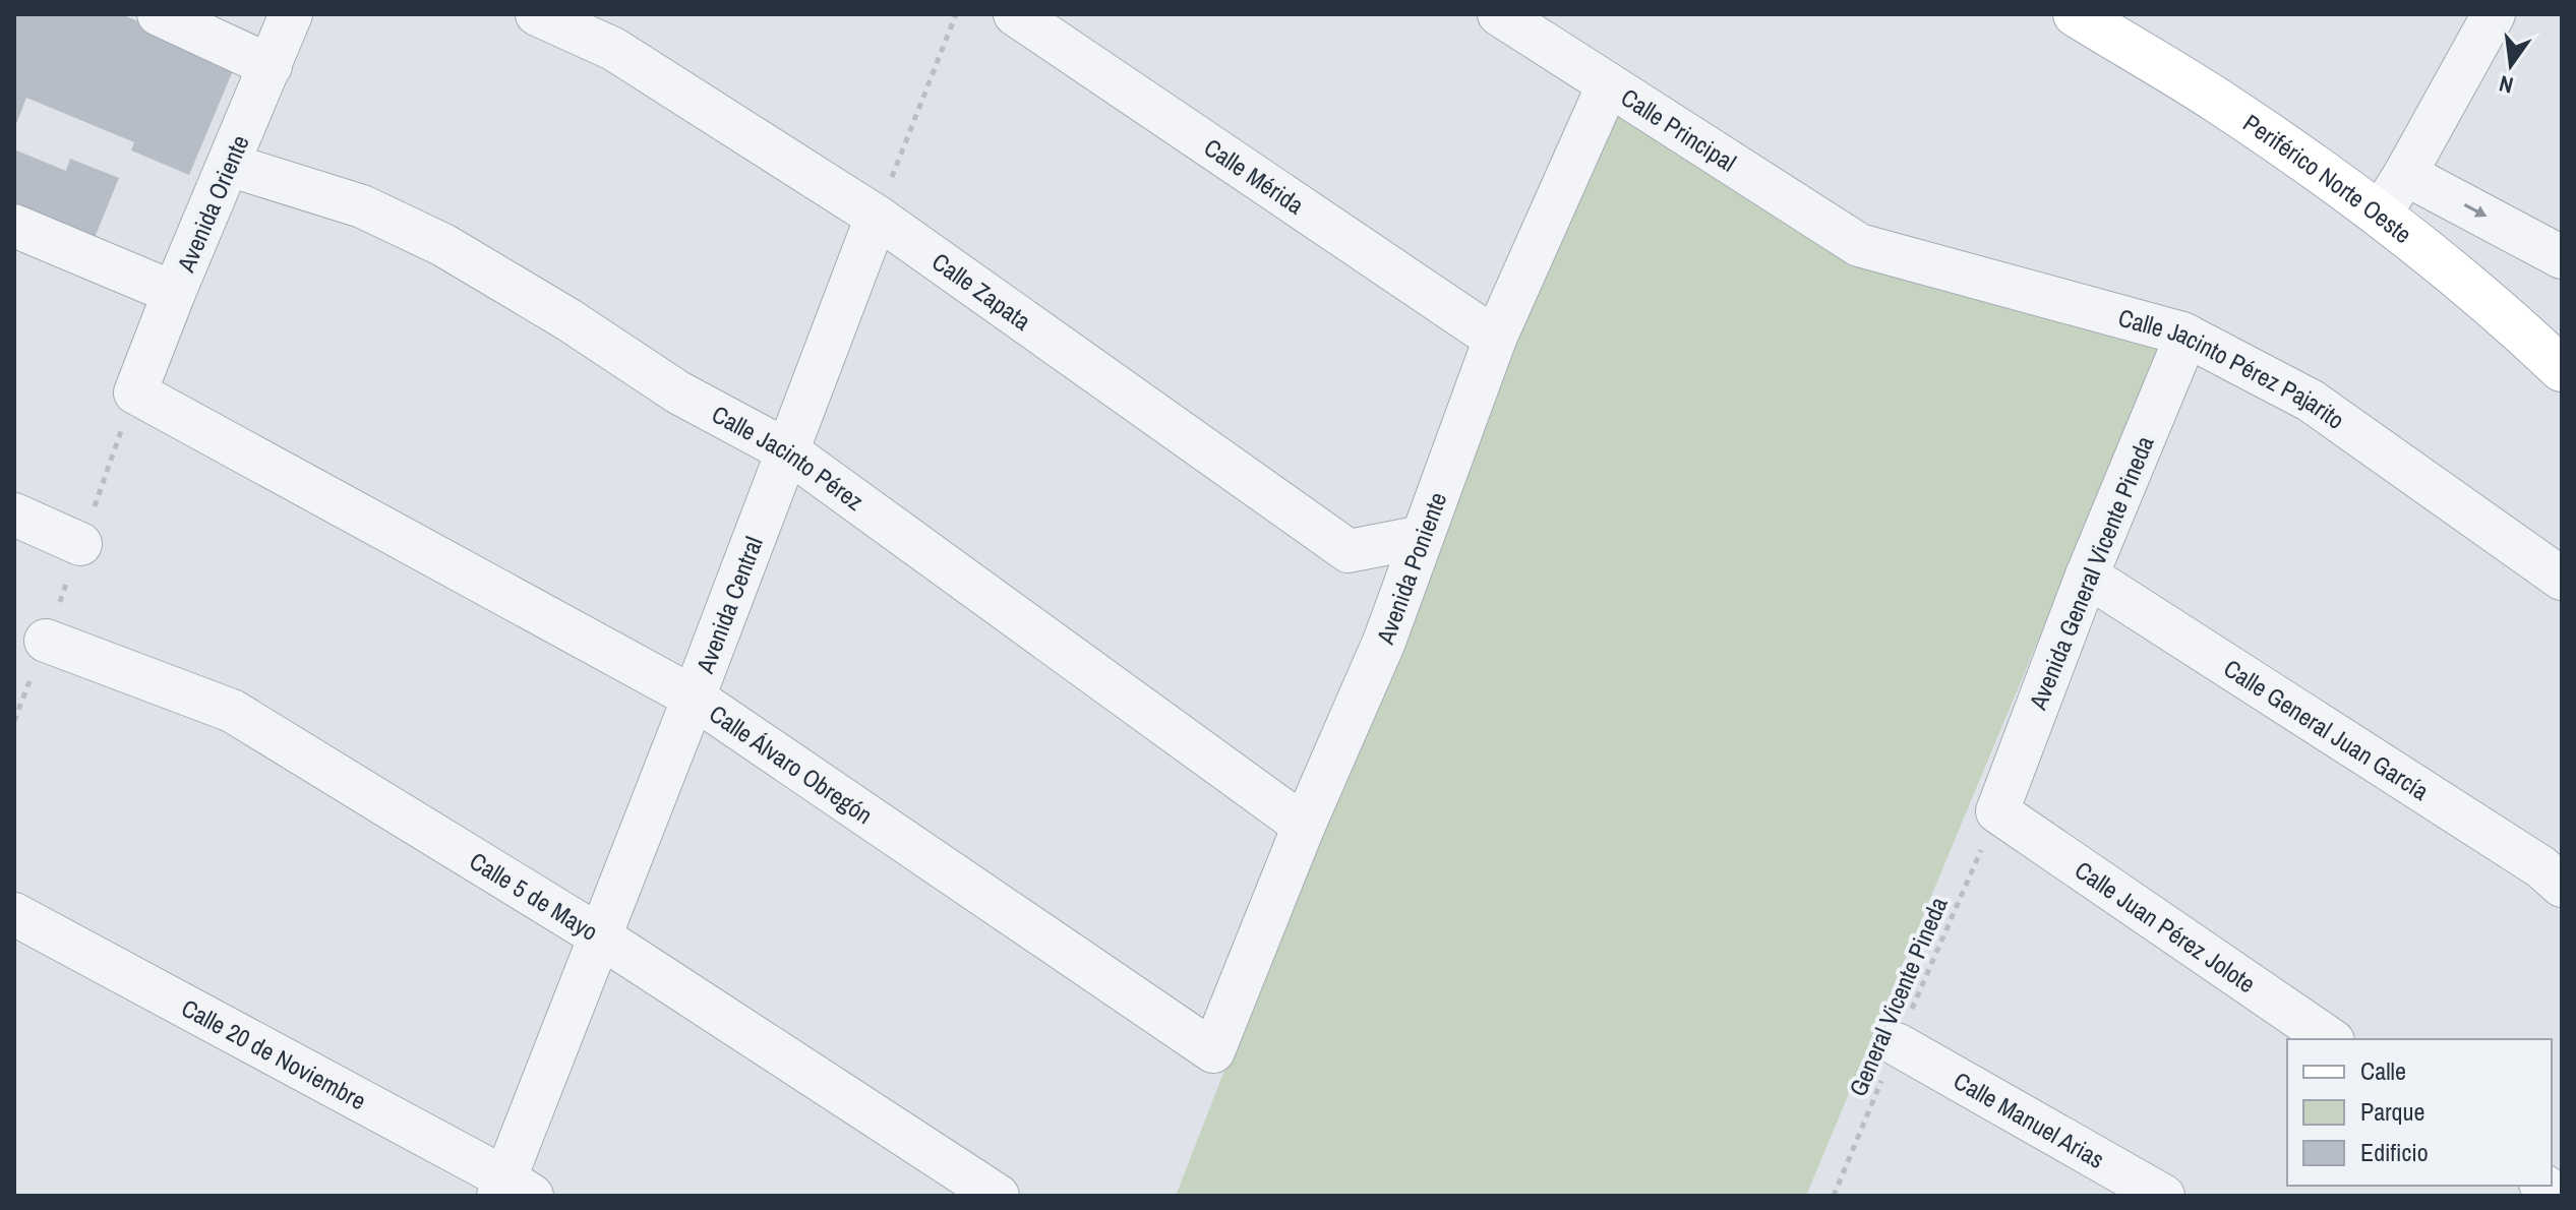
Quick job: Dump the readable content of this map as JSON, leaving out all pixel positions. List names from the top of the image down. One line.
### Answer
{"streets":{"main road":["Periférico Norte Oeste"],"street":["Calle Principal","Calle Mérida","Avenida Oriente","Calle Zapata","Calle Jacinto Pérez Pajarito","Calle Jacinto Pérez","Avenida Poniente","Avenida General Vicente Pineda","Avenida Central","Calle General Juan García","Calle Álvaro Obregón","Calle 5 de Mayo","Calle Juan Pérez Jolote","Calle 20 de Noviembre","Calle Manuel Arias"],"path":["General Vicente Pineda"]},"crossings":[["Calle Principal","Calle Jacinto Pérez Pajarito"],["Calle Principal","Avenida Poniente"],["Calle Mérida","Avenida Poniente"],["Avenida Oriente","Calle Jacinto Pérez"],["Avenida Oriente","Calle Álvaro Obregón"],["Calle Zapata","Avenida Poniente"],["Calle Zapata","Avenida Central"],["Calle Jacinto Pérez Pajarito","Avenida General Vicente Pineda"],["Calle Jacinto Pérez","Avenida Poniente"],["Calle Jacinto Pérez","Avenida Central"],["Avenida Poniente","Calle Álvaro Obregón"],["Avenida General Vicente Pineda","Calle General Juan García"],["Avenida General Vicente Pineda","Calle Juan Pérez Jolote"],["Avenida General Vicente Pineda","General Vicente Pineda"],["Avenida Central","Calle Álvaro Obregón"],["Avenida Central","Calle 5 de Mayo"],["Avenida Central","Calle 20 de Noviembre"],["Calle Juan Pérez Jolote","General Vicente Pineda"],["General Vicente Pineda","Calle Manuel Arias"]],"legend":["Calle","Parque","Edificio"],"north":"bottom"}
